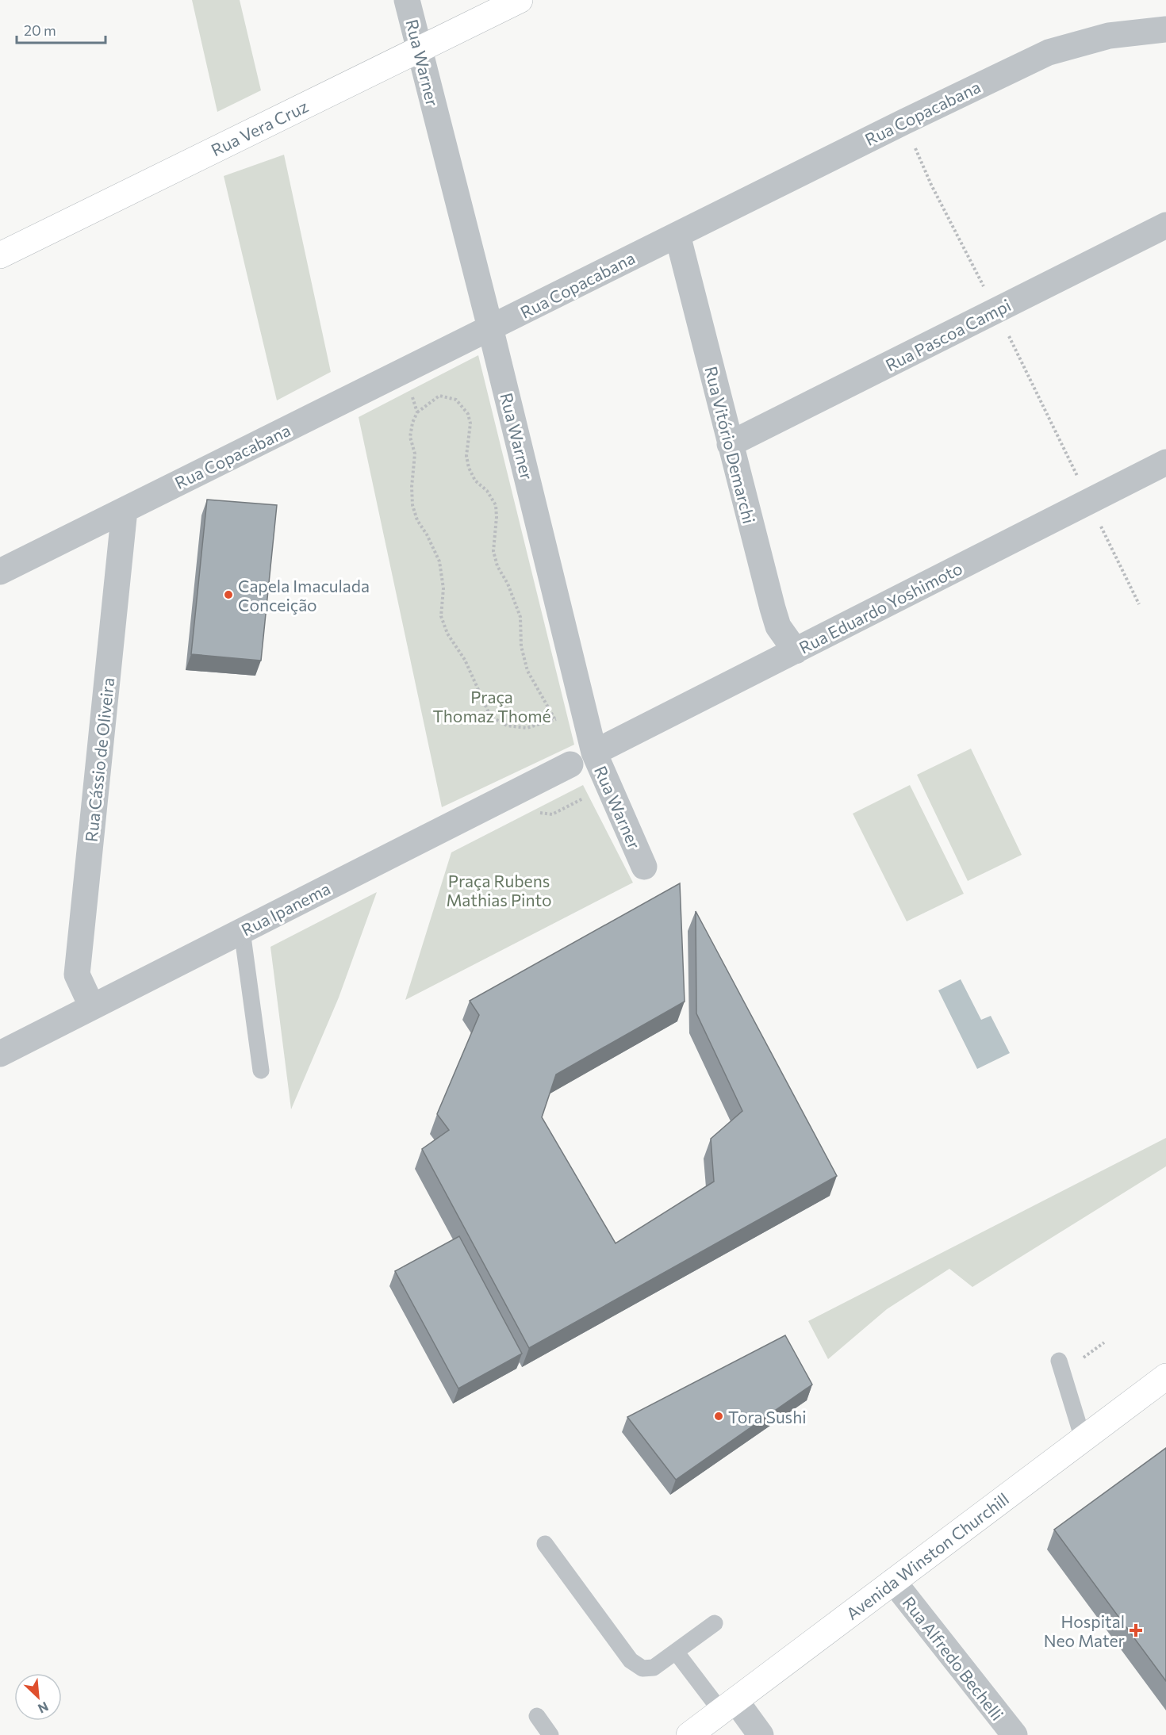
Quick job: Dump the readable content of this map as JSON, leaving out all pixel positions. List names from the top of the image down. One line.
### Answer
{"streets":{"main road":["Rua Vera Cruz","Avenida Winston Churchill"],"street":["Rua Warner","Rua Copacabana","Rua Pascoa Campi","Rua Vitório Demarchi","Rua Eduardo Yoshimoto","Rua Cássio de Oliveira","Rua Ipanema","Rua Alfredo Bechelli"]},"crossings":[["Rua Warner","Rua Copacabana"],["Rua Warner","Rua Vera Cruz"],["Rua Warner","Rua Eduardo Yoshimoto"],["Rua Copacabana","Rua Vitório Demarchi"],["Rua Copacabana","Rua Cássio de Oliveira"],["Rua Pascoa Campi","Rua Vitório Demarchi"],["Rua Vitório Demarchi","Rua Eduardo Yoshimoto"],["Rua Cássio de Oliveira","Rua Ipanema"],["Avenida Winston Churchill","Rua Alfredo Bechelli"]],"parks":["Praça Thomaz Thomé","Praça Rubens Mathias Pinto"],"places":{"other":["Capela Imaculada Conceição","Tora Sushi"],"health":["Hospital Neo Mater"]},"scale_bar":"20 m","north":"bottom right"}
